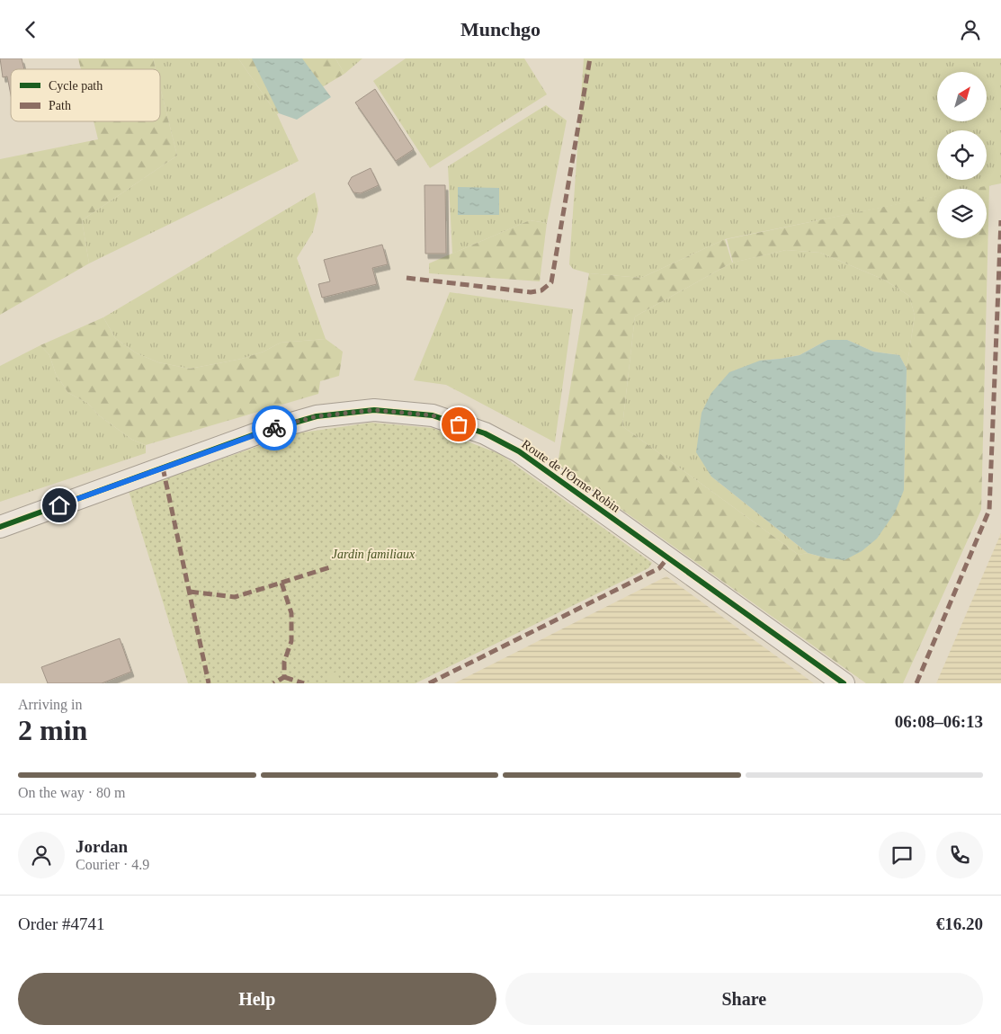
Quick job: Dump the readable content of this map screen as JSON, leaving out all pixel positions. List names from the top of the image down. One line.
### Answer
{"streets":{"street":["Route de l'Orme Robin"]},"parks":["Jardin familiaux"],"legend":["Cycle path","Path"],"north":"top right","page":{"header":"Munchgo","heading":["2 min","Arriving in","06:08–06:13"],"panel":["Jordan","Courier · 4.9","Order #4741","€16.20"],"bar":"On the way · 80 m","buttons":["Help","Share"]}}
